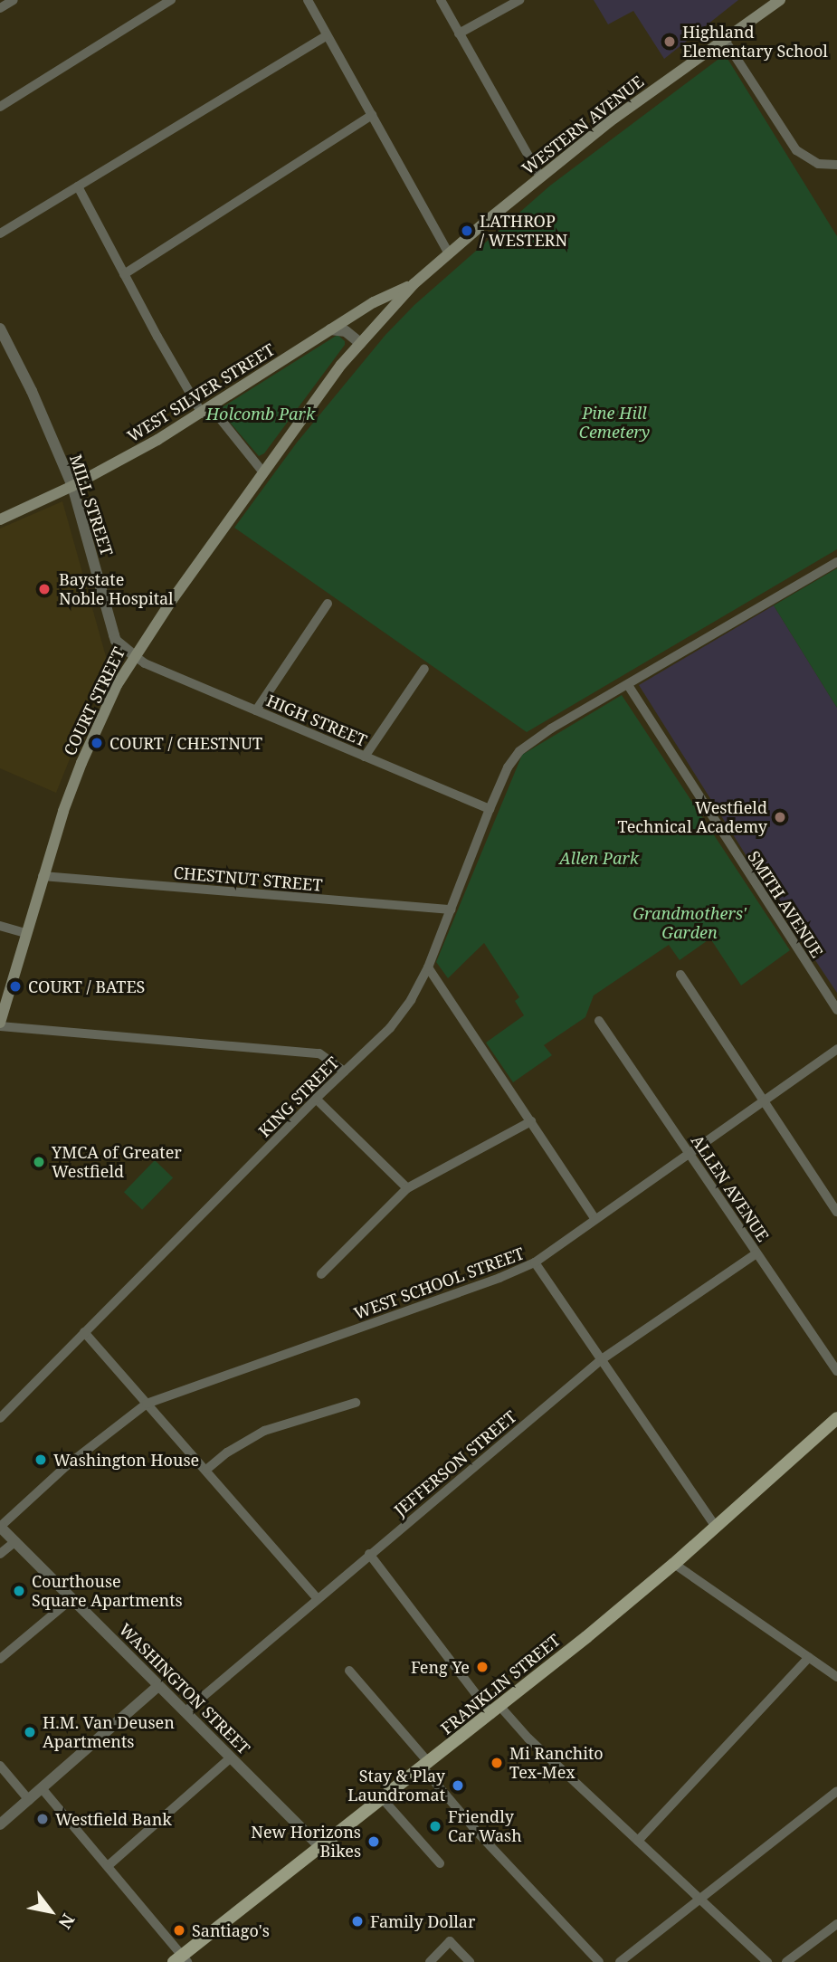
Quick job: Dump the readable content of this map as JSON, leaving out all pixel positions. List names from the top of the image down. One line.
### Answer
{"streets":{"main road":["WESTERN AVENUE","WEST SILVER STREET","COURT STREET","FRANKLIN STREET"],"street":["MILL STREET","HIGH STREET","CHESTNUT STREET","SMITH AVENUE","KING STREET","ALLEN AVENUE","WEST SCHOOL STREET","JEFFERSON STREET","WASHINGTON STREET"]},"crossings":[["WESTERN AVENUE","WEST SILVER STREET"],["WESTERN AVENUE","COURT STREET"],["WEST SILVER STREET","MILL STREET"],["WEST SILVER STREET","COURT STREET"],["MILL STREET","COURT STREET"],["MILL STREET","HIGH STREET"],["COURT STREET","HIGH STREET"],["COURT STREET","CHESTNUT STREET"],["HIGH STREET","KING STREET"],["CHESTNUT STREET","KING STREET"],["SMITH AVENUE","KING STREET"],["ALLEN AVENUE","WEST SCHOOL STREET"],["ALLEN AVENUE","JEFFERSON STREET"],["WEST SCHOOL STREET","WASHINGTON STREET"],["JEFFERSON STREET","WASHINGTON STREET"],["FRANKLIN STREET","WASHINGTON STREET"]],"parks":["Holcomb Park","Pine Hill Cemetery","Allen Park","Grandmothers' Garden"],"places":["Highland Elementary School","LATHROP / WESTERN","Baystate Noble Hospital","COURT / CHESTNUT","Westfield Technical Academy","COURT / BATES","YMCA of Greater Westfield","Washington House","Courthouse Square Apartments","Feng Ye","H.M. Van Deusen Apartments","Mi Ranchito Tex-Mex","Stay & Play Laundromat","Westfield Bank","Friendly Car Wash","New Horizons Bikes","Family Dollar","Santiago's"],"north":"bottom right"}
